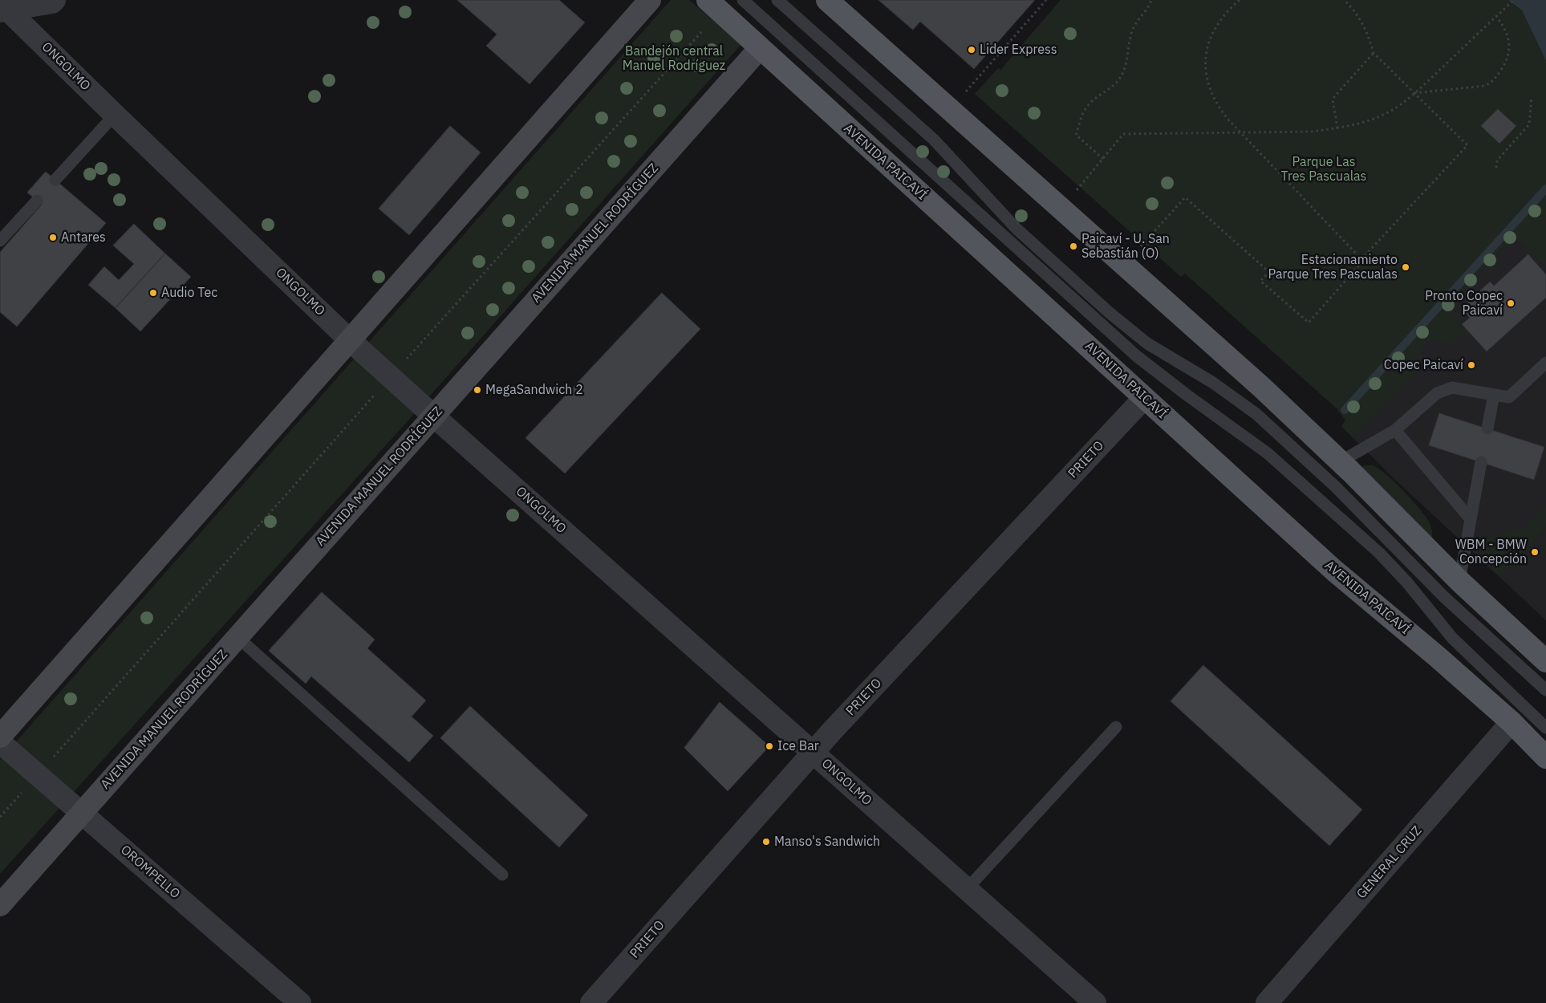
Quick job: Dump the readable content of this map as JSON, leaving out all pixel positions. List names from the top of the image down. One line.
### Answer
{"streets":{"main road":["AVENIDA PAICAVÍ","AVENIDA MANUEL RODRÍGUEZ"],"street":["ONGOLMO","PRIETO","GENERAL CRUZ","OROMPELLO"]},"crossings":[["ONGOLMO","AVENIDA MANUEL RODRÍGUEZ"],["ONGOLMO","PRIETO"],["AVENIDA PAICAVÍ","AVENIDA MANUEL RODRÍGUEZ"],["AVENIDA PAICAVÍ","PRIETO"],["AVENIDA PAICAVÍ","GENERAL CRUZ"],["AVENIDA MANUEL RODRÍGUEZ","OROMPELLO"]],"parks":["Bandejón central Manuel Rodríguez","Parque Las Tres Pascualas"],"places":["Lider Express","Antares","Paicaví - U. San Sebastián (O)","Estacionamiento Parque Tres Pascualas","Audio Tec","Pronto Copec Paicaví","Copec Paicaví","MegaSandwich 2","WBM - BMW Concepción","Ice Bar","Manso's Sandwich"]}
